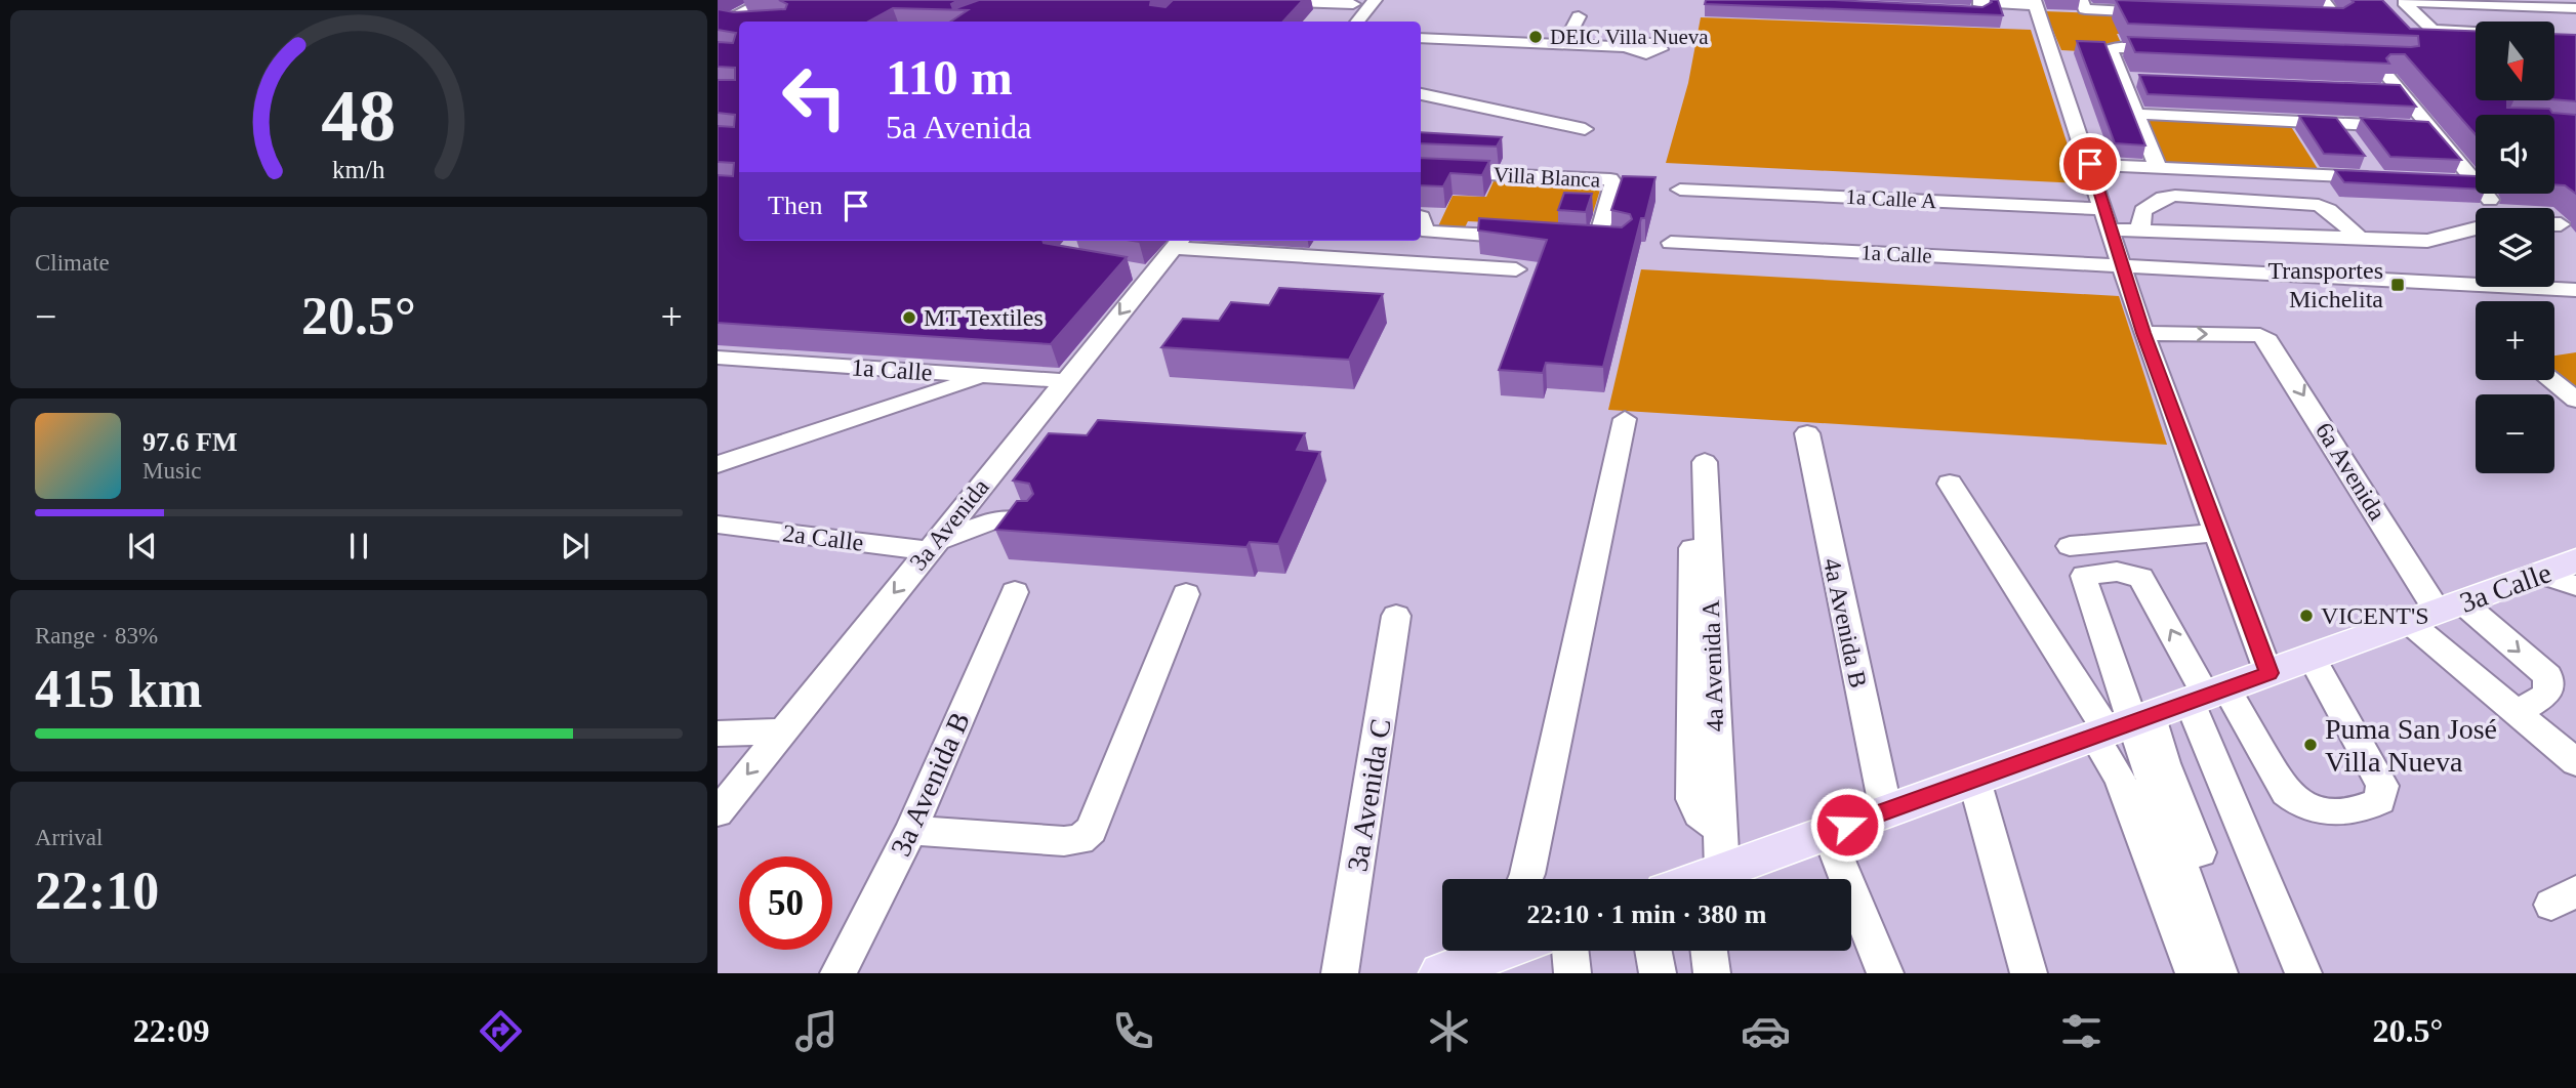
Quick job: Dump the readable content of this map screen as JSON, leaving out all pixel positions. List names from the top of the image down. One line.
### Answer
{"streets":{"main road":["3a Calle"],"street":["Villa Blanca","1a Calle A","1a Calle","6a Avenida","3a Avenida","2a Calle","4a Avenida B","4a Avenida A","3a Avenida B","3a Avenida C"]},"crossings":[["1a Calle","3a Avenida"],["6a Avenida","3a Calle"],["3a Avenida","2a Calle"],["3a Calle","4a Avenida B"]],"one_way":["6a Avenida","3a Avenida"],"places":{"other":["DEIC Villa Nueva","MT Textiles","VICENT'S","Puma San José Villa Nueva"],"transit":["Transportes Michelita"]},"north":"bottom","page":{"map_buttons":["+","−"],"turn":["110 m","5a Avenida"],"then":"Then","tile":["Climate",["Range · 83%","415 km"],["Arrival","22:10"]],"heat":["−","20.5°","+"],"song":["97.6 FM","Music"],"limit":"50","trip":"22:10 · 1 min · 380 m","tabs":["22:09","20.5°"],"gauge":["48","km/h"]}}
